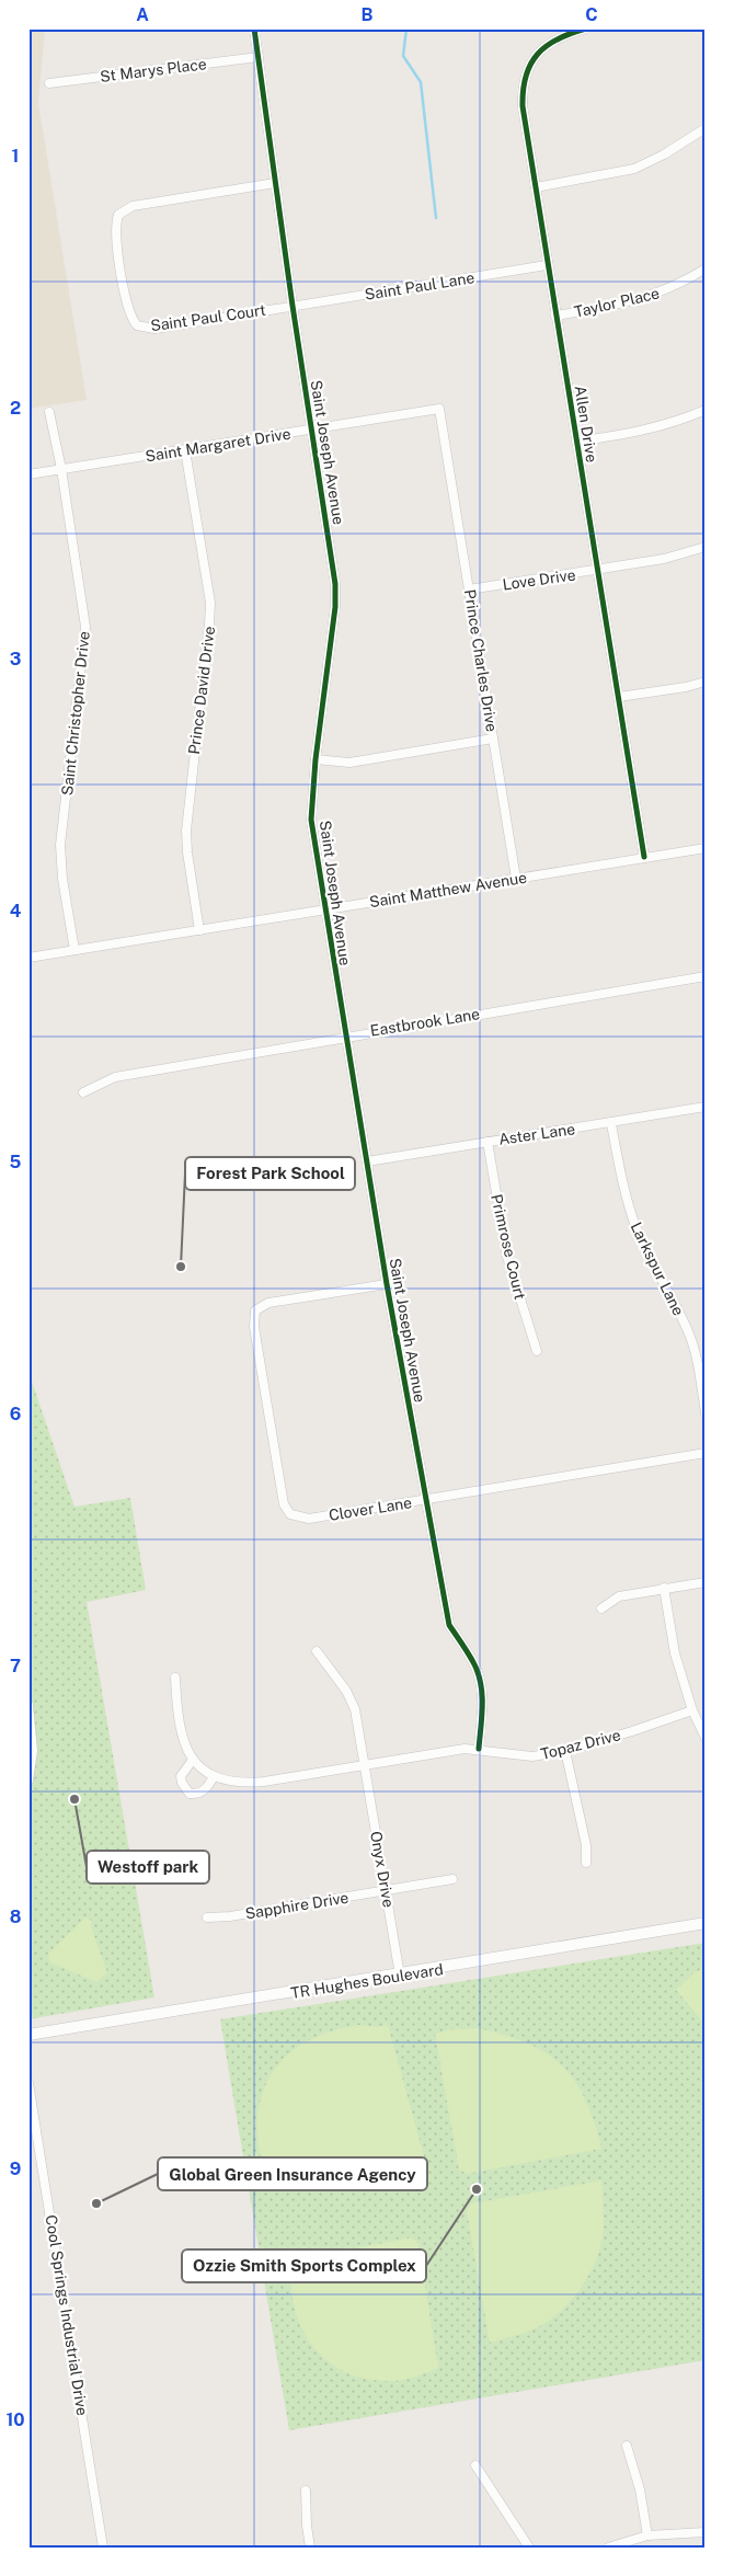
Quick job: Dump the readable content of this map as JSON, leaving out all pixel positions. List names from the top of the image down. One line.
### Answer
{"streets":{"main road":["TR Hughes Boulevard"],"street":["St Marys Place","Saint Paul Lane","Taylor Place","Saint Paul Court","Allen Drive","Saint Margaret Drive","Saint Joseph Avenue","Love Drive","Prince Charles Drive","Prince David Drive","Saint Christopher Drive","Saint Matthew Avenue","Eastbrook Lane","Aster Lane","Primrose Court","Larkspur Lane","Clover Lane","Topaz Drive","Onyx Drive","Sapphire Drive","Cool Springs Industrial Drive"]},"crossings":[["St Marys Place","Saint Joseph Avenue"],["Saint Paul Lane","Saint Paul Court"],["Saint Paul Lane","Allen Drive"],["Saint Paul Lane","Saint Joseph Avenue"],["Taylor Place","Allen Drive"],["Saint Paul Court","Saint Joseph Avenue"],["Allen Drive","Love Drive"],["Allen Drive","Saint Matthew Avenue"],["Saint Margaret Drive","Saint Joseph Avenue"],["Saint Margaret Drive","Prince Charles Drive"],["Saint Margaret Drive","Prince David Drive"],["Saint Margaret Drive","Saint Christopher Drive"],["Saint Joseph Avenue","Saint Matthew Avenue"],["Saint Joseph Avenue","Eastbrook Lane"],["Saint Joseph Avenue","Aster Lane"],["Saint Joseph Avenue","Clover Lane"],["Saint Joseph Avenue","Topaz Drive"],["Love Drive","Prince Charles Drive"],["Prince Charles Drive","Saint Matthew Avenue"],["Prince David Drive","Saint Matthew Avenue"],["Saint Christopher Drive","Saint Matthew Avenue"],["Aster Lane","Primrose Court"],["Aster Lane","Larkspur Lane"],["Topaz Drive","Onyx Drive"],["Onyx Drive","Sapphire Drive"],["Onyx Drive","TR Hughes Boulevard"]],"places":["Forest Park School","Westoff park","Ozzie Smith Sports Complex","Global Green Insurance Agency"],"grid":{"columns":["A","B","C"],"rows":["1","2","3","4","5","6","7","8","9","10"]}}
